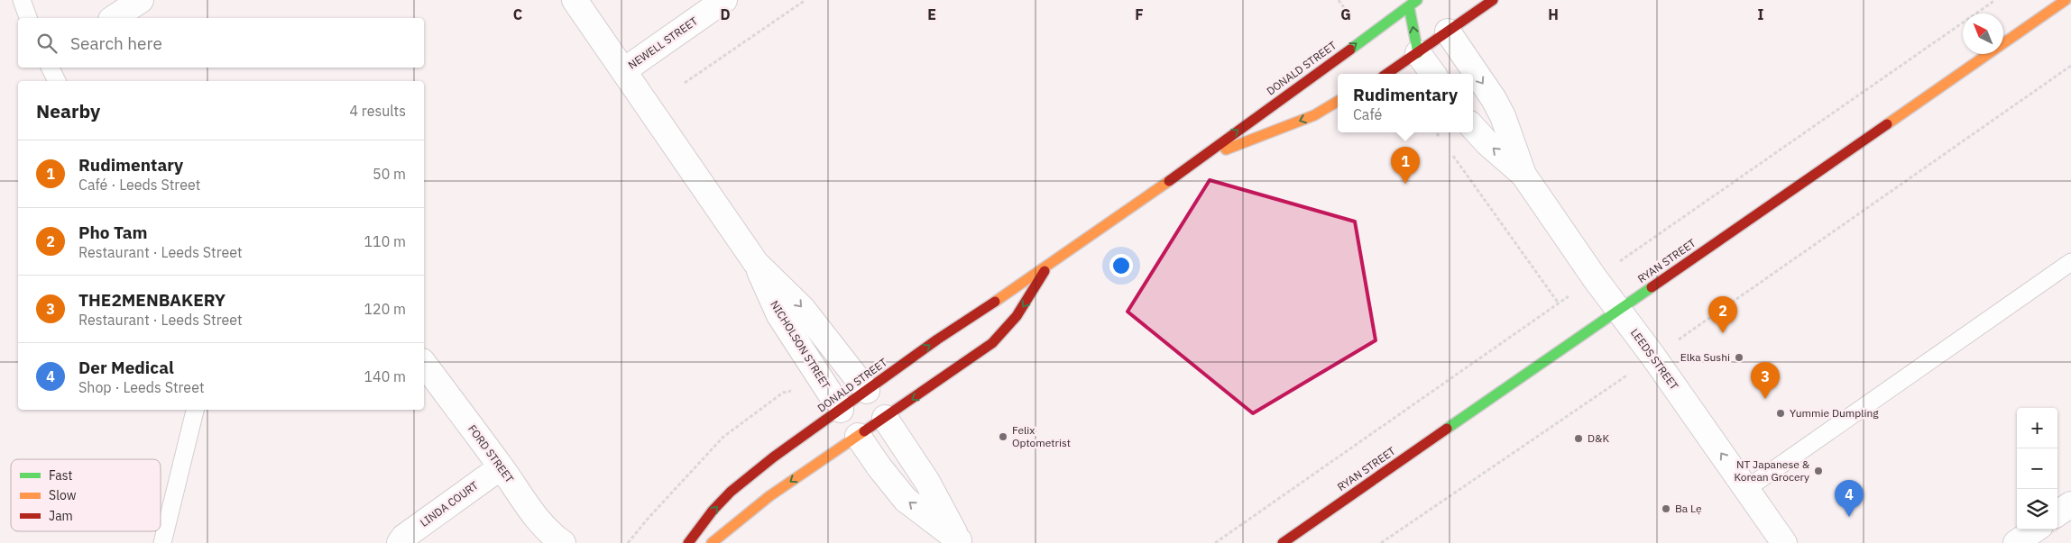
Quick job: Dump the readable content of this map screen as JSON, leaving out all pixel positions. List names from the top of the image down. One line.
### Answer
{"streets":{"street":["NEWELL STREET","DONALD STREET","RYAN STREET","NICHOLSON STREET","LEEDS STREET","FORD STREET","LINDA COURT"]},"crossings":[["NEWELL STREET","NICHOLSON STREET"],["DONALD STREET","NICHOLSON STREET"],["RYAN STREET","LEEDS STREET"],["FORD STREET","LINDA COURT"]],"places":["Elka Sushi","Yummie Dumpling","Felix Optometrist","D&K","NT Japanese & Korean Grocery","Ba Lẹ"],"legend":["Fast","Slow","Jam"],"north":"top left","page":{"search":"Search here","popup":["Rudimentary","Café"],"heading":["Nearby","4 results"],"list":[{"mark":"1","name":"Rudimentary","note":"Café · Leeds Street","value":"50 m"},{"mark":"2","name":"Pho Tam","note":"Restaurant · Leeds Street","value":"110 m"},{"mark":"3","name":"THE2MENBAKERY","note":"Restaurant · Leeds Street","value":"120 m"},{"mark":"4","name":"Der Medical","note":"Shop · Leeds Street","value":"140 m"}],"pins":["1","2","3","4"],"map_buttons":["+","−"]},"grid":{"columns":["C","D","E","F","G","H","I"]}}
